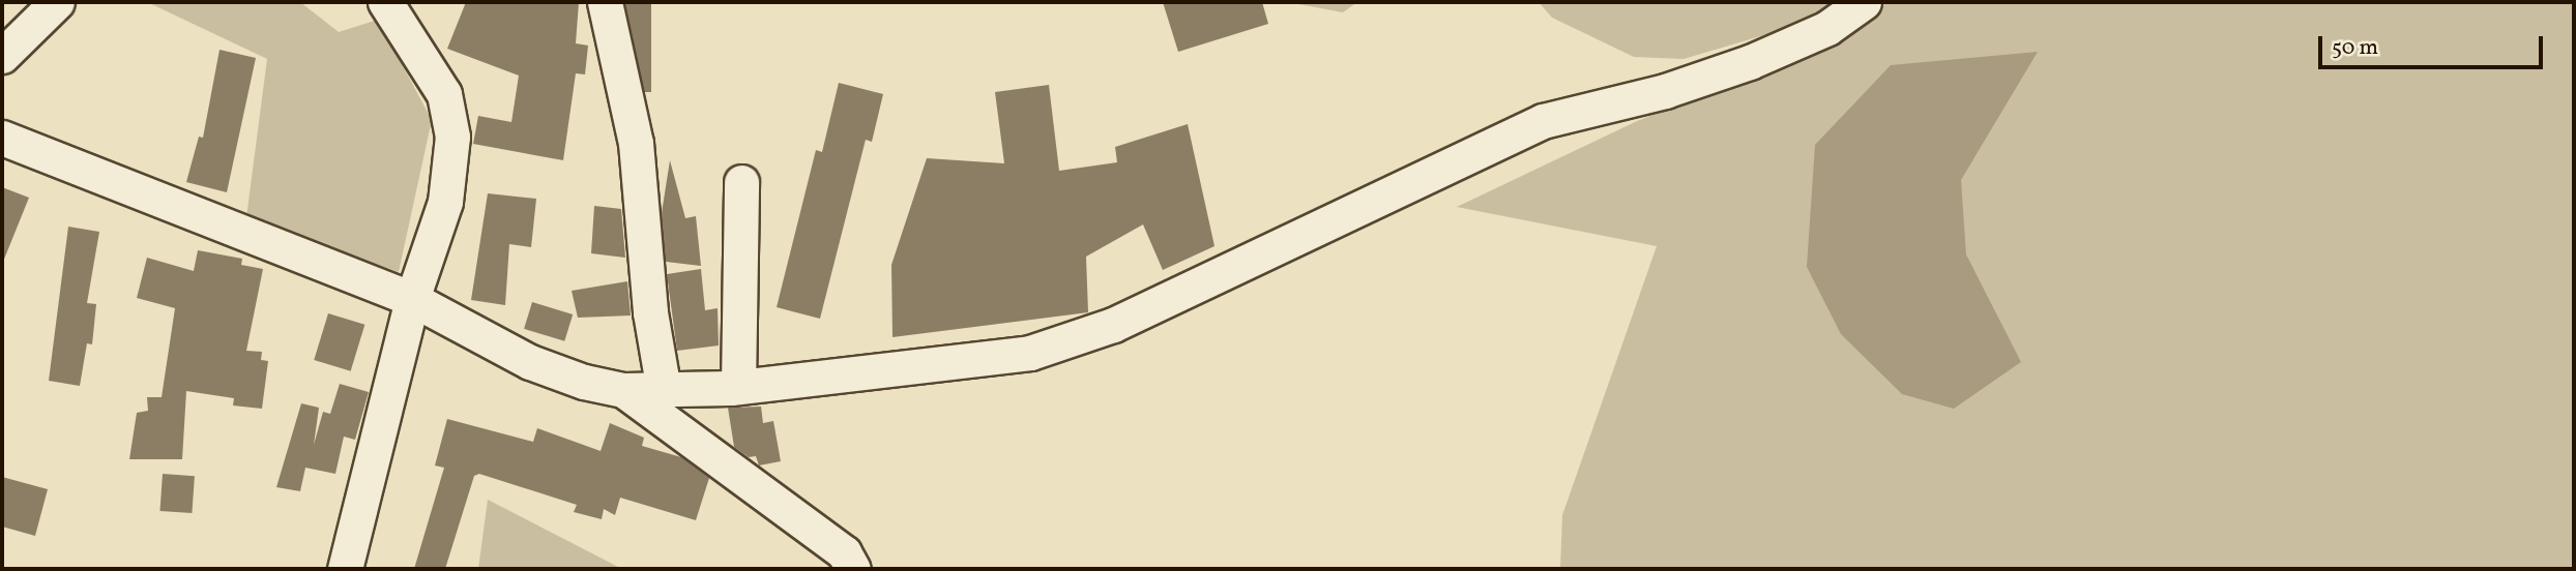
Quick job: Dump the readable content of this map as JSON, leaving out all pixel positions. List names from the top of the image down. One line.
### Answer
{"scale_bar":"50 m"}
